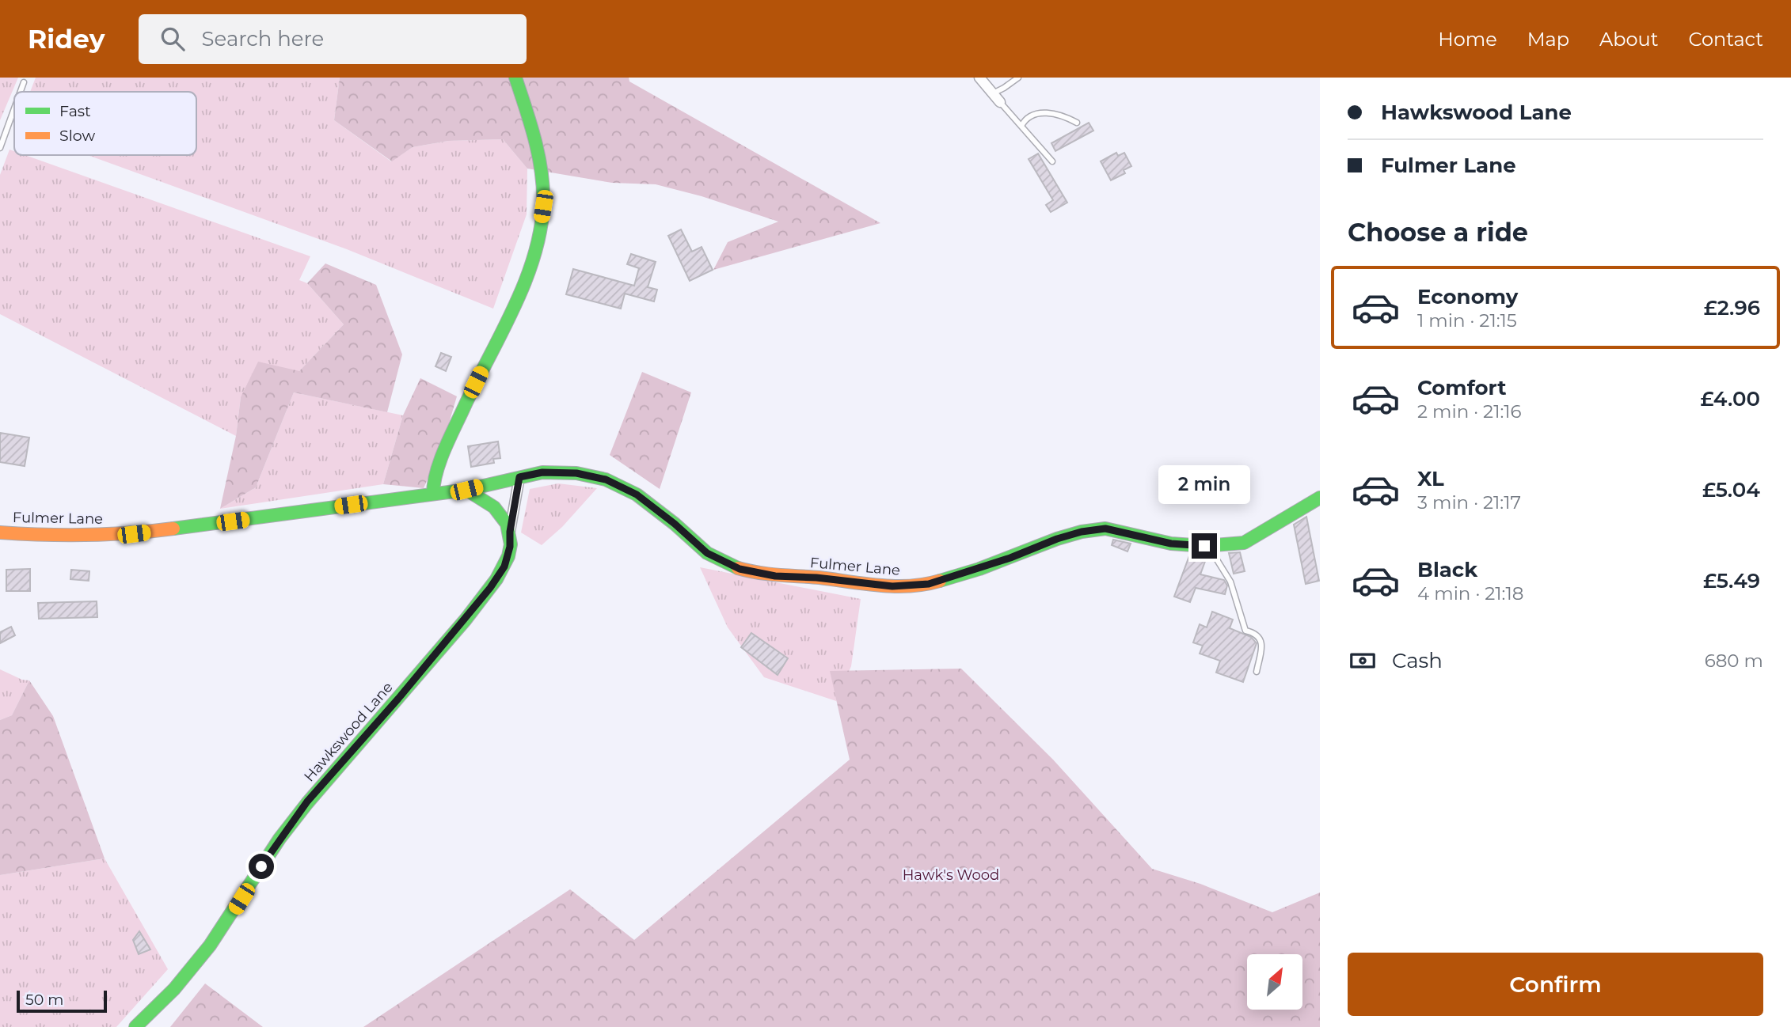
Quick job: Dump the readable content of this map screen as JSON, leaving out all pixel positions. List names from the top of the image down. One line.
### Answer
{"streets":{"street":["Fulmer Lane","Hawkswood Lane"]},"crossings":[["Fulmer Lane","Hawkswood Lane"]],"parks":["Hawk's Wood"],"legend":["Fast","Slow"],"scale_bar":"50 m","north":"top right","page":{"header":"Ridey","search":"Search here","nav":["Home","Map","About","Contact"],"banner":["Hawkswood Lane","Fulmer Lane"],"heading":"Choose a ride","list":[{"name":"Economy","note":"1 min · 21:15","value":"£2.96"},{"name":"Comfort","note":"2 min · 21:16","value":"£4.00"},{"name":"XL","note":"3 min · 21:17","value":"£5.04"},{"name":"Black","note":"4 min · 21:18","value":"£5.49"}],"bubble":"2 min","pay":["Cash","680 m"],"buttons":"Confirm","scale":"50 m"}}
